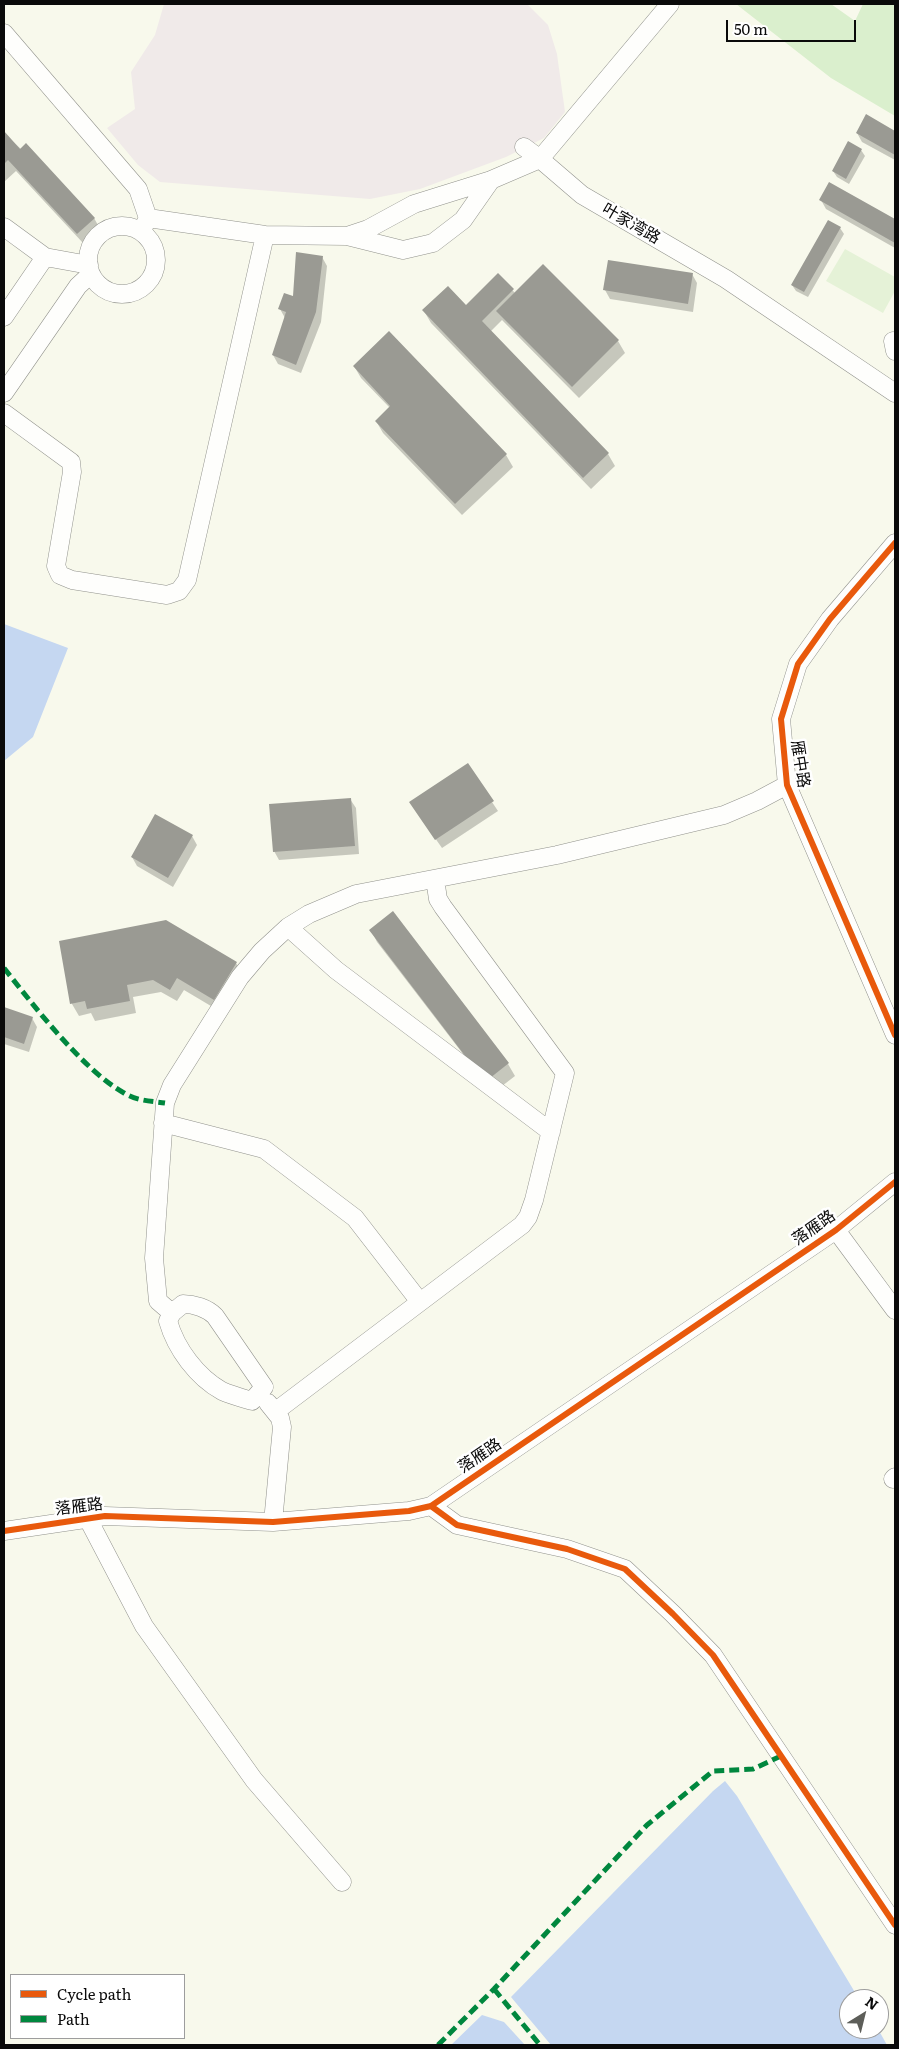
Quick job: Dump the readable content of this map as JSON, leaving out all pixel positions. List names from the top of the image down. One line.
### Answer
{"streets":{"street":["叶家湾路","雁中路","落雁路"]},"legend":["Cycle path","Path"],"scale_bar":"50 m","north":"top right"}
